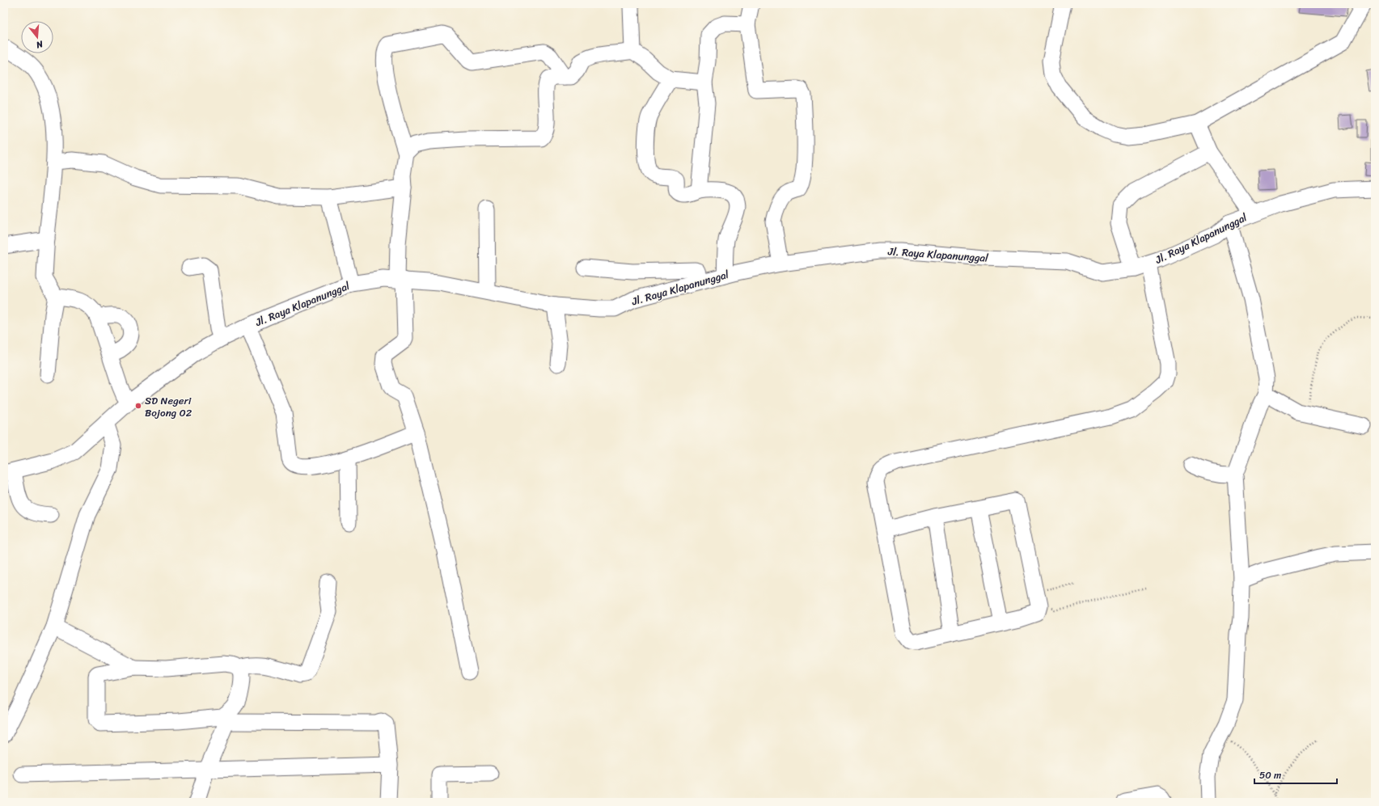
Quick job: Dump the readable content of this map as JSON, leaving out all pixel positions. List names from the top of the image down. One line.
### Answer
{"streets":{"street":["Jl. Raya Klapanunggal"]},"places":["SD Negeri Bojong 02"],"scale_bar":"50 m","north":"bottom"}
